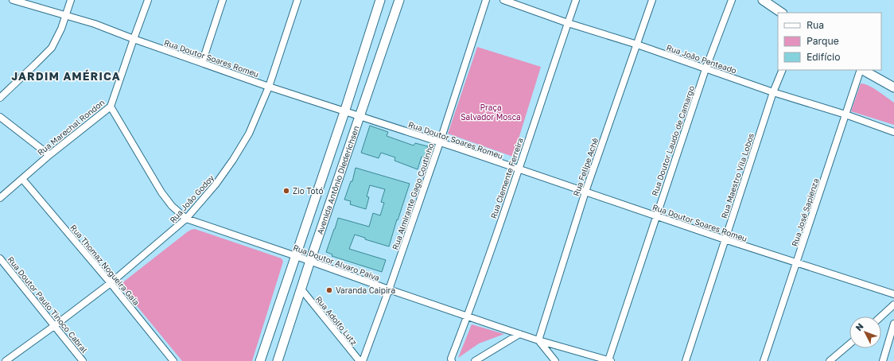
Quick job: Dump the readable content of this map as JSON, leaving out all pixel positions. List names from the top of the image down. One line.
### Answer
{"streets":{"main road":["Avenida Antônio Diederichsen"],"street":["Rua Doutor Soares Romeu","Rua João Penteado","Rua Marechal Rondon","Rua Doutor Laudo de Camargo","Rua Felipe Achê","Rua Maestro Vila Lobos","Rua Clemente Ferreira","Rua Almirante Gago Coutinho","Rua João Godoy","Rua José Sapienza","Rua Doutor Alvaro Paiva","Rua Thomaz Nogueira Gaia","Rua Doutor Paulo Tinoco Cabral","Rua Adolfo Lutz"]},"crossings":[["Rua Doutor Soares Romeu","Rua Marechal Rondon"],["Rua Doutor Soares Romeu","Rua Doutor Laudo de Camargo"],["Rua Doutor Soares Romeu","Rua Felipe Achê"],["Rua Doutor Soares Romeu","Rua Maestro Vila Lobos"],["Rua Doutor Soares Romeu","Rua Clemente Ferreira"],["Rua Doutor Soares Romeu","Avenida Antônio Diederichsen"],["Rua Doutor Soares Romeu","Rua Almirante Gago Coutinho"],["Rua Doutor Soares Romeu","Rua João Godoy"],["Rua Doutor Soares Romeu","Rua José Sapienza"],["Rua João Penteado","Rua Doutor Laudo de Camargo"],["Rua João Penteado","Rua Felipe Achê"],["Rua João Penteado","Rua Maestro Vila Lobos"],["Rua João Penteado","Rua Clemente Ferreira"],["Rua João Penteado","Rua José Sapienza"],["Rua Marechal Rondon","Rua Doutor Alvaro Paiva"],["Rua Marechal Rondon","Rua Thomaz Nogueira Gaia"],["Rua Doutor Laudo de Camargo","Rua Doutor Alvaro Paiva"],["Rua Felipe Achê","Rua Doutor Alvaro Paiva"],["Rua Clemente Ferreira","Rua Doutor Alvaro Paiva"],["Avenida Antônio Diederichsen","Rua Doutor Alvaro Paiva"],["Avenida Antônio Diederichsen","Rua Adolfo Lutz"],["Rua Almirante Gago Coutinho","Rua Doutor Alvaro Paiva"],["Rua João Godoy","Rua Doutor Alvaro Paiva"],["Rua João Godoy","Rua Thomaz Nogueira Gaia"],["Rua João Godoy","Rua Doutor Paulo Tinoco Cabral"]],"districts":["JARDIM AMÉRICA"],"parks":["Praça Salvador Mosca"],"places":["Zio Totó","Varanda Caipira"],"legend":["Rua","Parque","Edifício"],"north":"top left"}
